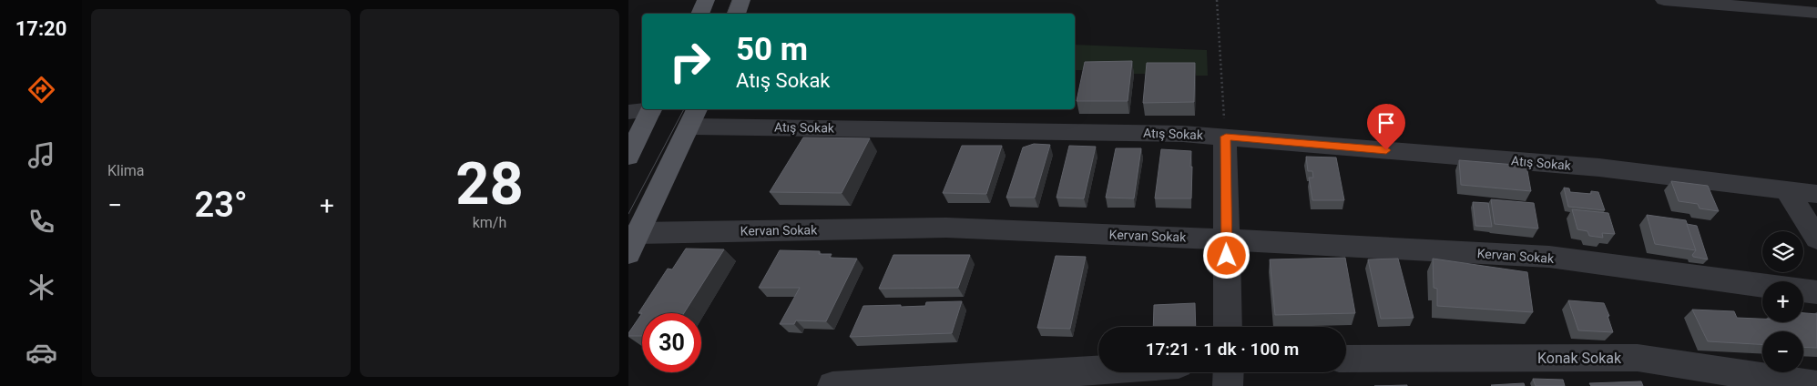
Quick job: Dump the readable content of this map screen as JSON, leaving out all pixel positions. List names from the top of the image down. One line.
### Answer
{"streets":{"street":["Atış Sokak","Kervan Sokak","Konak Sokak"]},"page":{"tabs":"17:20","tile":["Klima",["28","km/h"]],"turn":["50 m","Atış Sokak"],"heat":["−","23°","+"],"map_buttons":["+","−"],"limit":"30","trip":"17:21 · 1 dk · 100 m"}}
